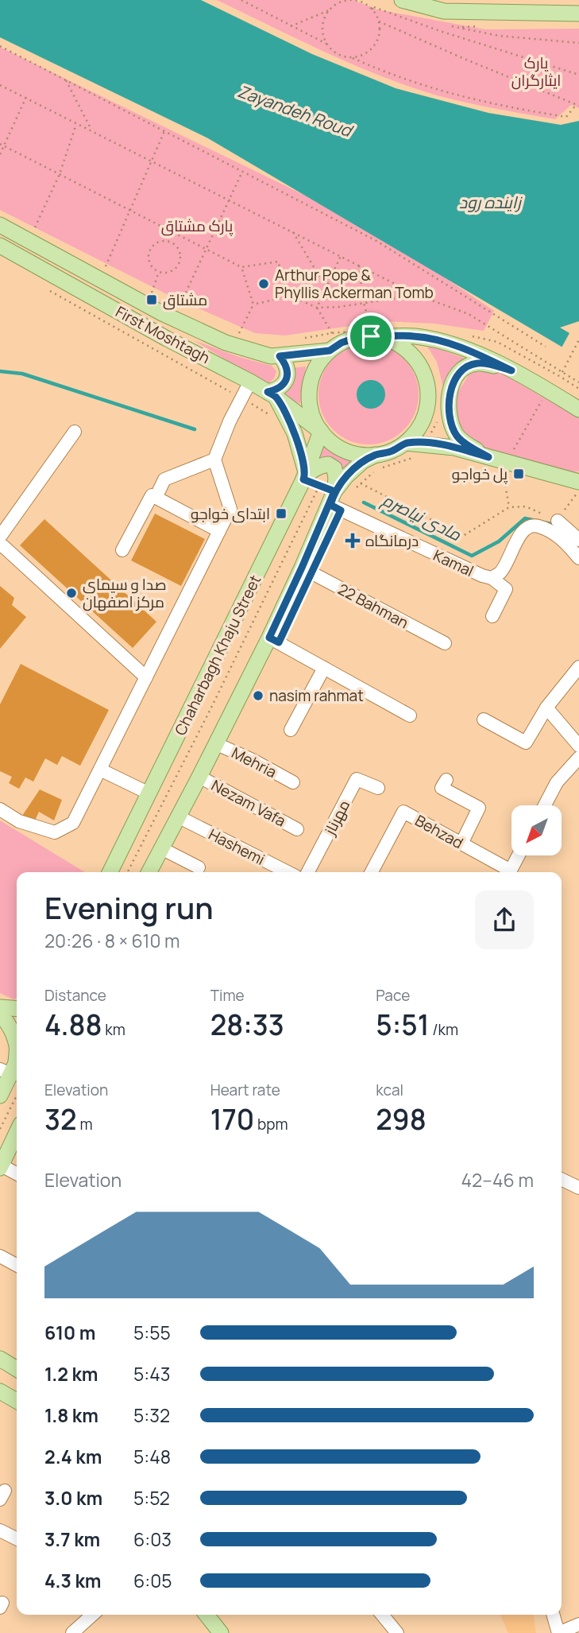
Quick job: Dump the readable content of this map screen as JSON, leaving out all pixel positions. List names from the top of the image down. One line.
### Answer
{"streets":{"main road":["First Moshtagh","Chaharbagh Khaju Street"],"street":["Kamal","22 Bahman","Mehria","Nezam Vafa","مهرناز","Behzad","Hashemi"]},"crossings":[["First Moshtagh","Chaharbagh Khaju Street"]],"water":["Zayandeh Roud","زاینده رود","مادی نیاصرم"],"parks":["پارک ایثارگران","پارک مشتاق"],"places":{"other":["Arthur Pope & Phyllis Ackerman Tomb","صدا و سیمای مرکز اصفهان","nasim rahmat"],"transit":["مشتاق","پل خواجو","ابتدای خواجو"],"health":["درمانگاه"]},"north":"bottom left","page":{"heading":["Evening run","20:26 · 8 × 610 m"],"stats":[["Distance","4.88 km"],["Time","28:33"],["Pace","5:51 /km"],["Elevation","32 m"],["Heart rate","170 bpm"],["kcal","298"]],"chart":["Elevation","42–46 m"],"list":[{"name":"610 m","note":"5:55"},{"name":"1.2 km","note":"5:43"},{"name":"1.8 km","note":"5:32"},{"name":"2.4 km","note":"5:48"},{"name":"3.0 km","note":"5:52"},{"name":"3.7 km","note":"6:03"},{"name":"4.3 km","note":"6:05"}]}}
